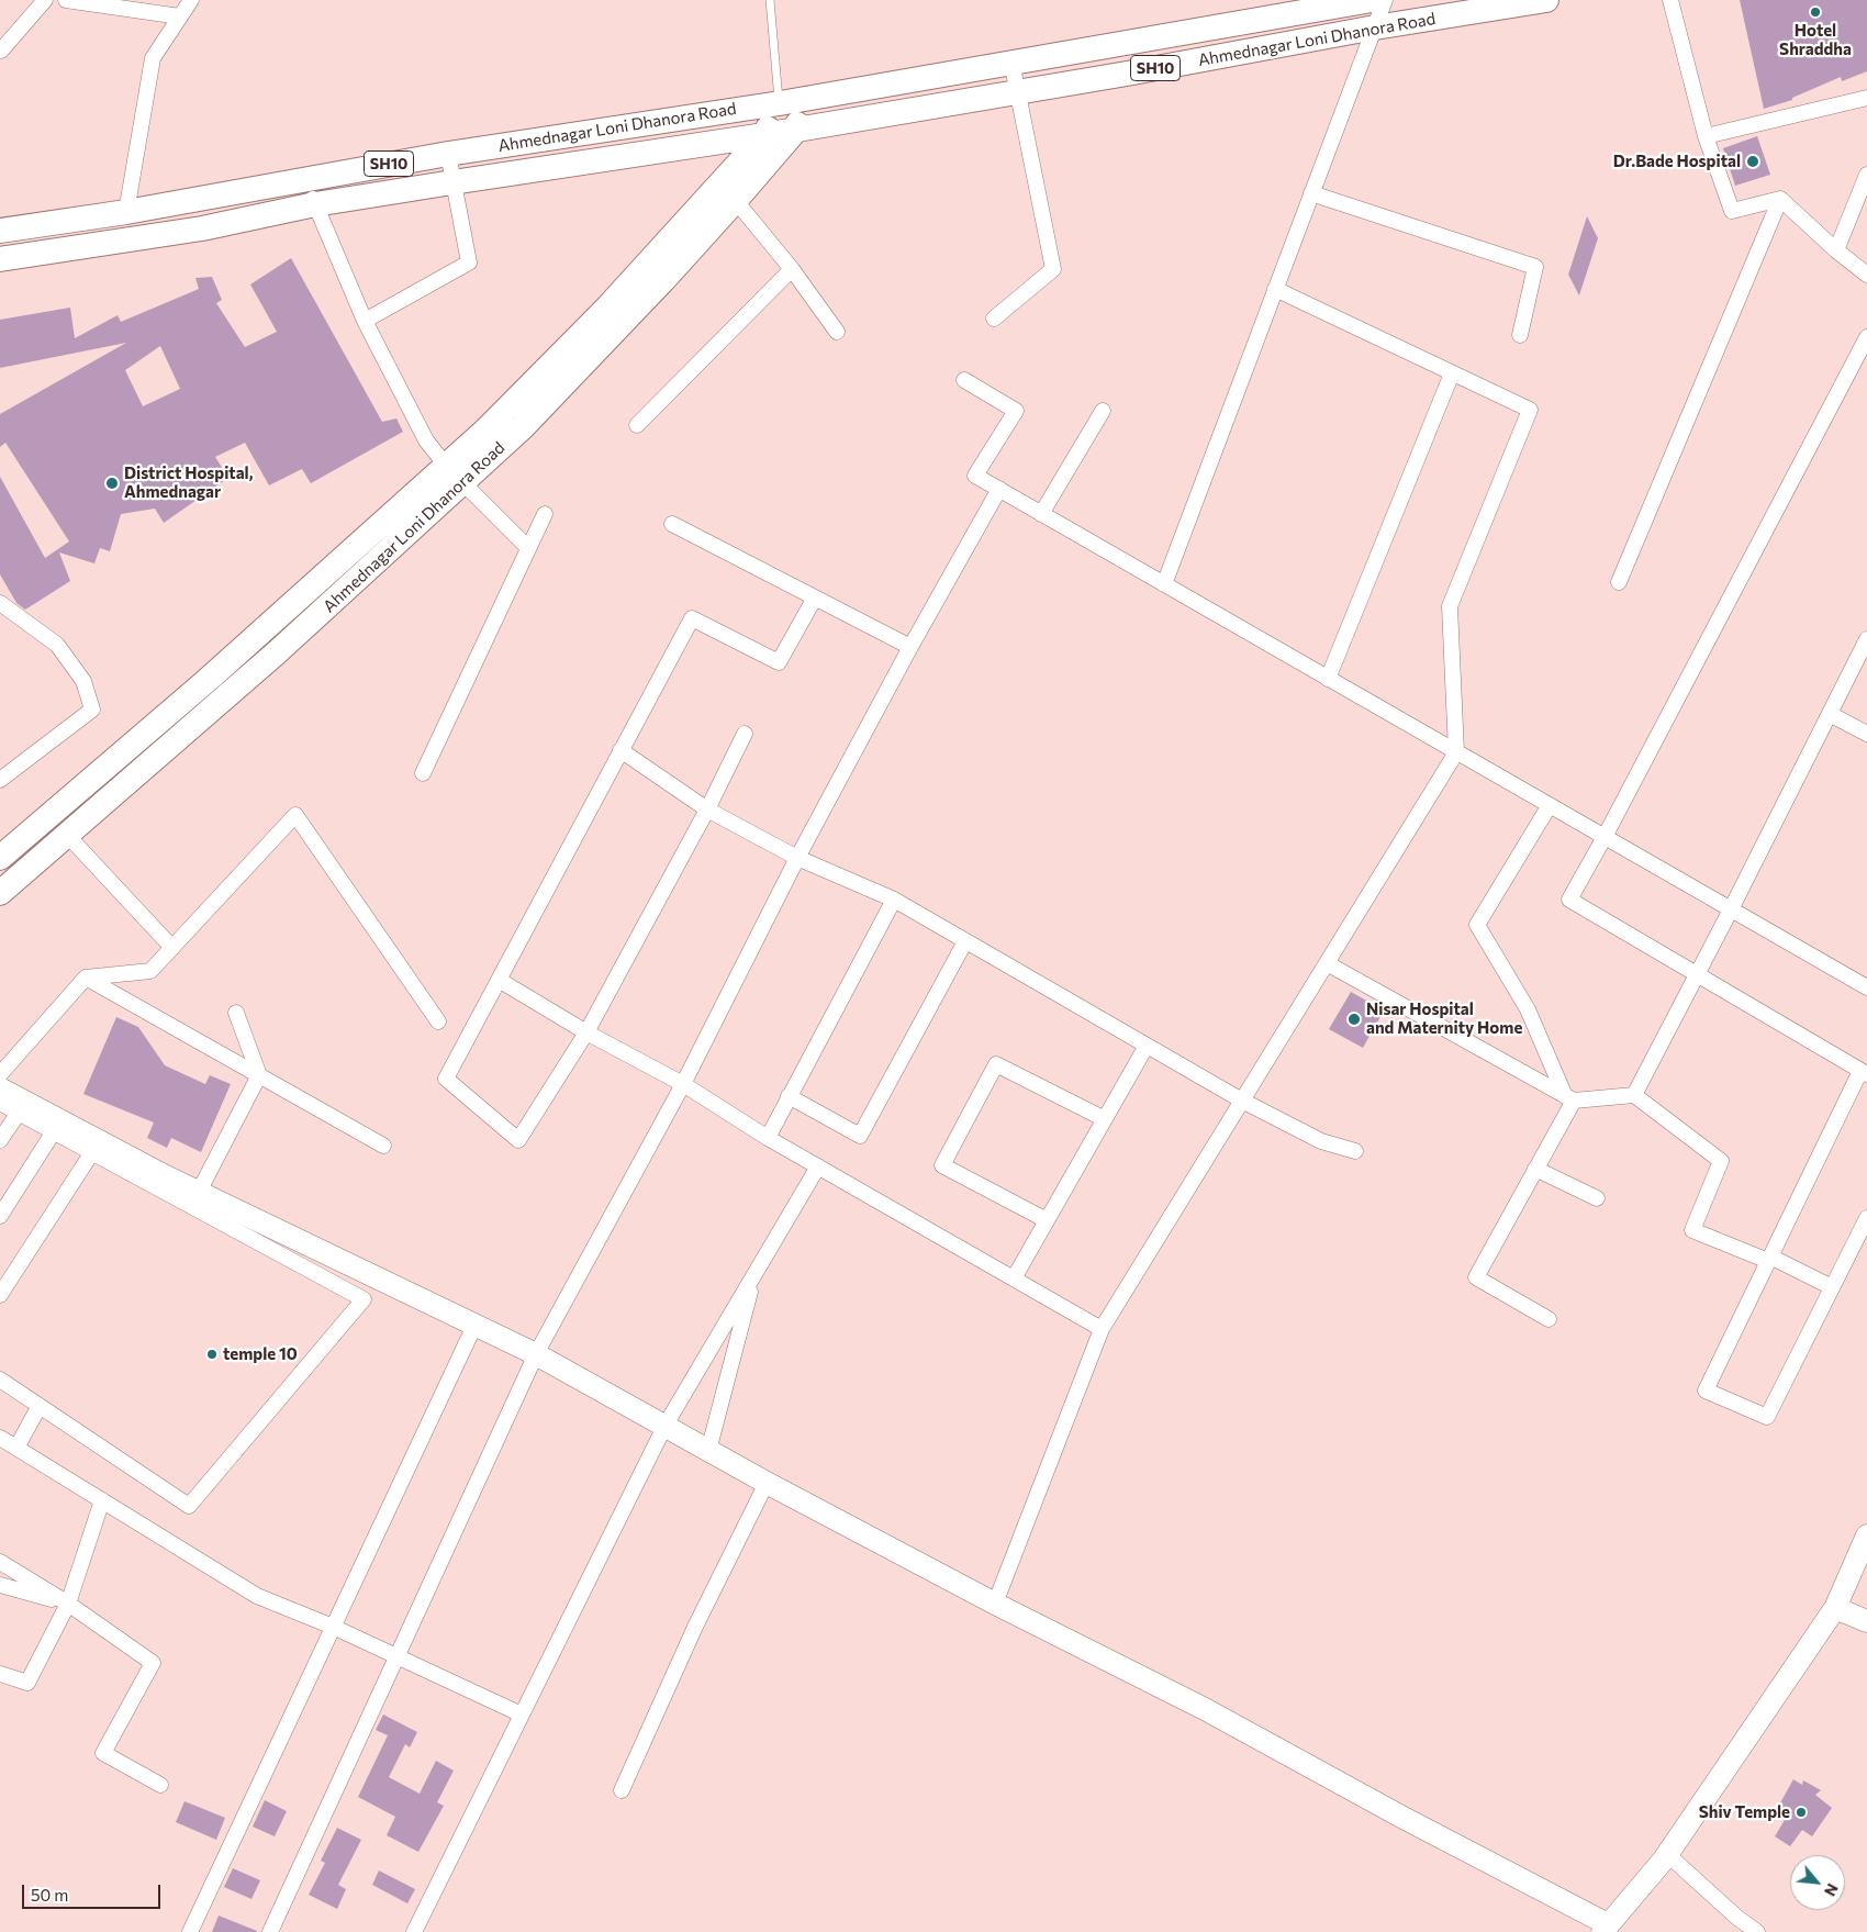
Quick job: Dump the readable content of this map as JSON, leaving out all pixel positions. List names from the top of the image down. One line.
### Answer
{"streets":{"main road":["Ahmednagar Loni Dhanora Road","SH10"]},"places":["Hotel Shraddha","Dr.Bade Hospital","District Hospital, Ahmednagar","Nisar Hospital and Maternity Home","temple 10","Shiv Temple"],"scale_bar":"50 m","north":"bottom right"}
